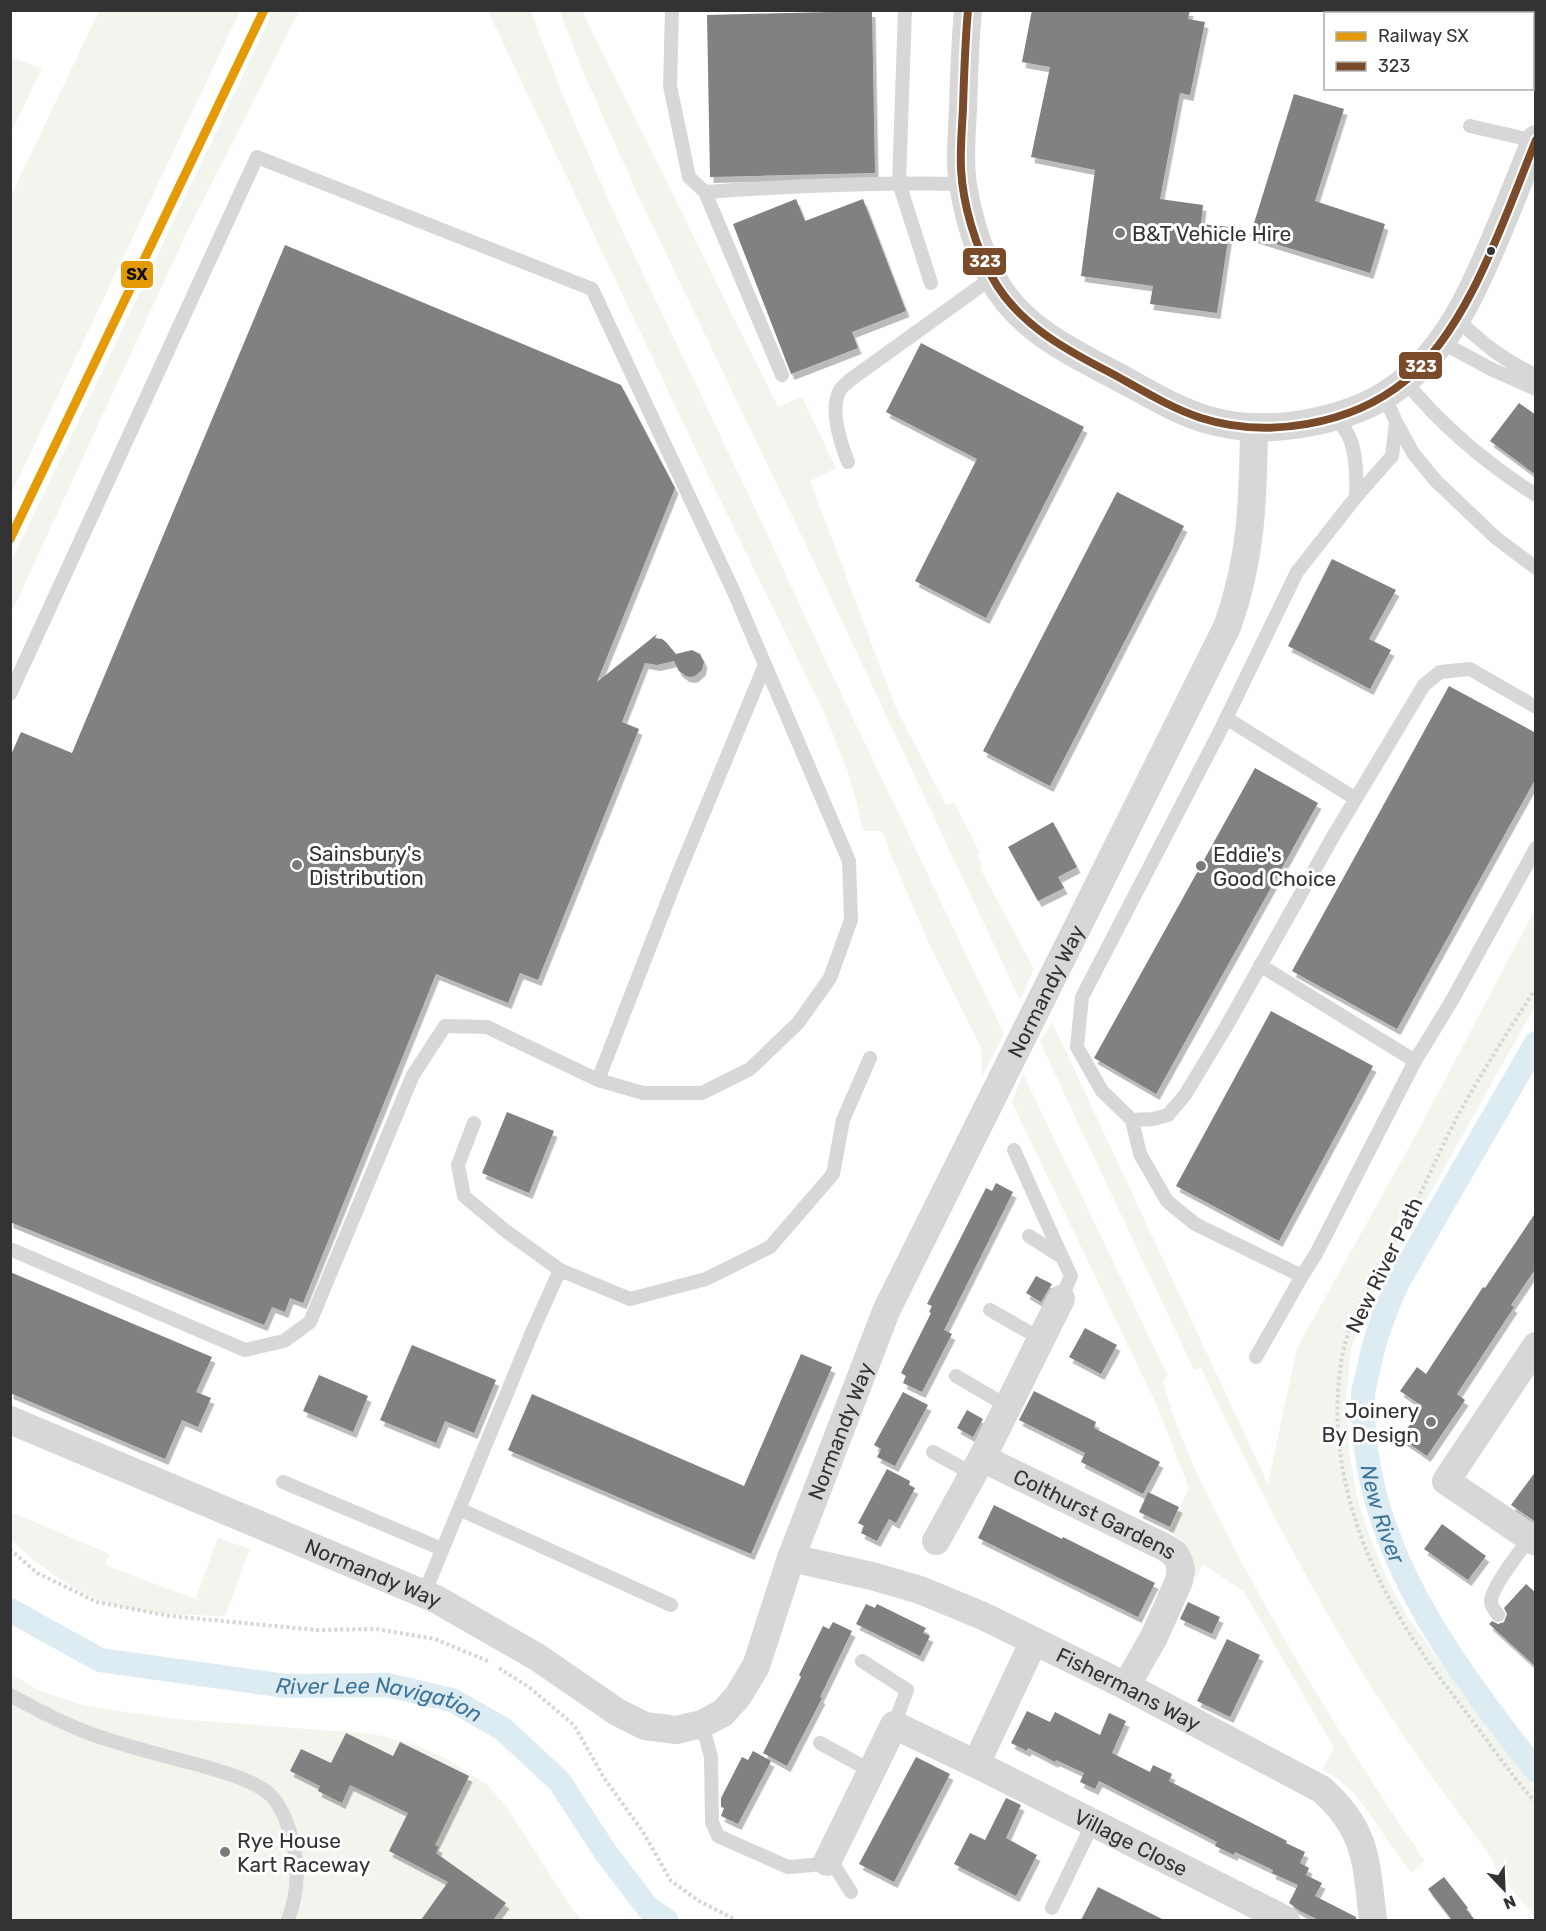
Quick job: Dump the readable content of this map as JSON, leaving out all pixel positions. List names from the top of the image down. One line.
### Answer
{"streets":{"street":["Normandy Way","Colthurst Gardens","Fishermans Way","Village Close"],"path":["New River Path"]},"crossings":[["Normandy Way","Fishermans Way"],["Colthurst Gardens","Fishermans Way"]],"water":["New River","River Lee Navigation"],"places":["B&T Vehicle Hire","Sainsbury's Distribution","Eddie's Good Choice","Joinery By Design","Rye House Kart Raceway"],"lines":["rail line SX","transit line 323"],"legend":["Railway SX","323"],"north":"bottom right"}
